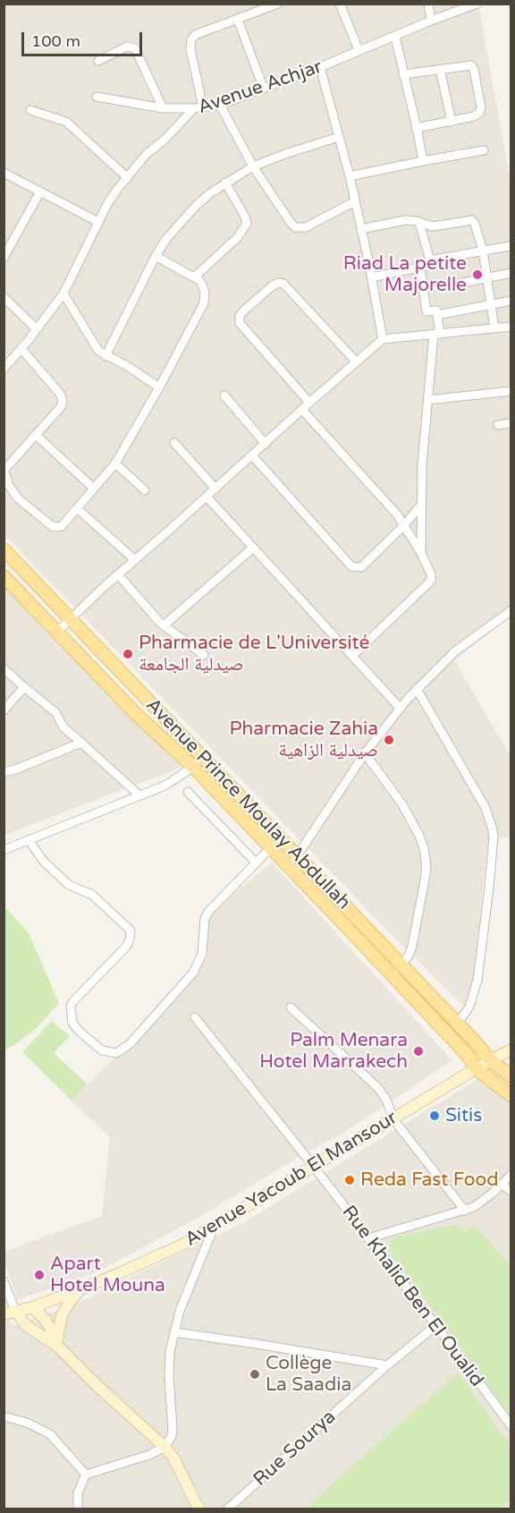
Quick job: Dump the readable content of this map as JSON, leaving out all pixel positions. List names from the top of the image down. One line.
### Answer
{"streets":{"main road":["Avenue Prince Moulay Abdullah","Avenue Yacoub El Mansour"],"street":["Avenue Achjar","Rue Khalid Ben El Oualid","Rue Sourya"]},"crossings":[["Avenue Prince Moulay Abdullah","Avenue Yacoub El Mansour"],["Avenue Yacoub El Mansour","Rue Khalid Ben El Oualid"],["Rue Khalid Ben El Oualid","Rue Sourya"]],"places":["Riad La petite Majorelle","Pharmacie de L'Université صيدلية الجامعة","Pharmacie Zahia صيدلية الزاهية","Palm Menara Hotel Marrakech","Sitis","Reda Fast Food","Apart Hotel Mouna","Collège La Saadia"],"scale_bar":"100 m"}
